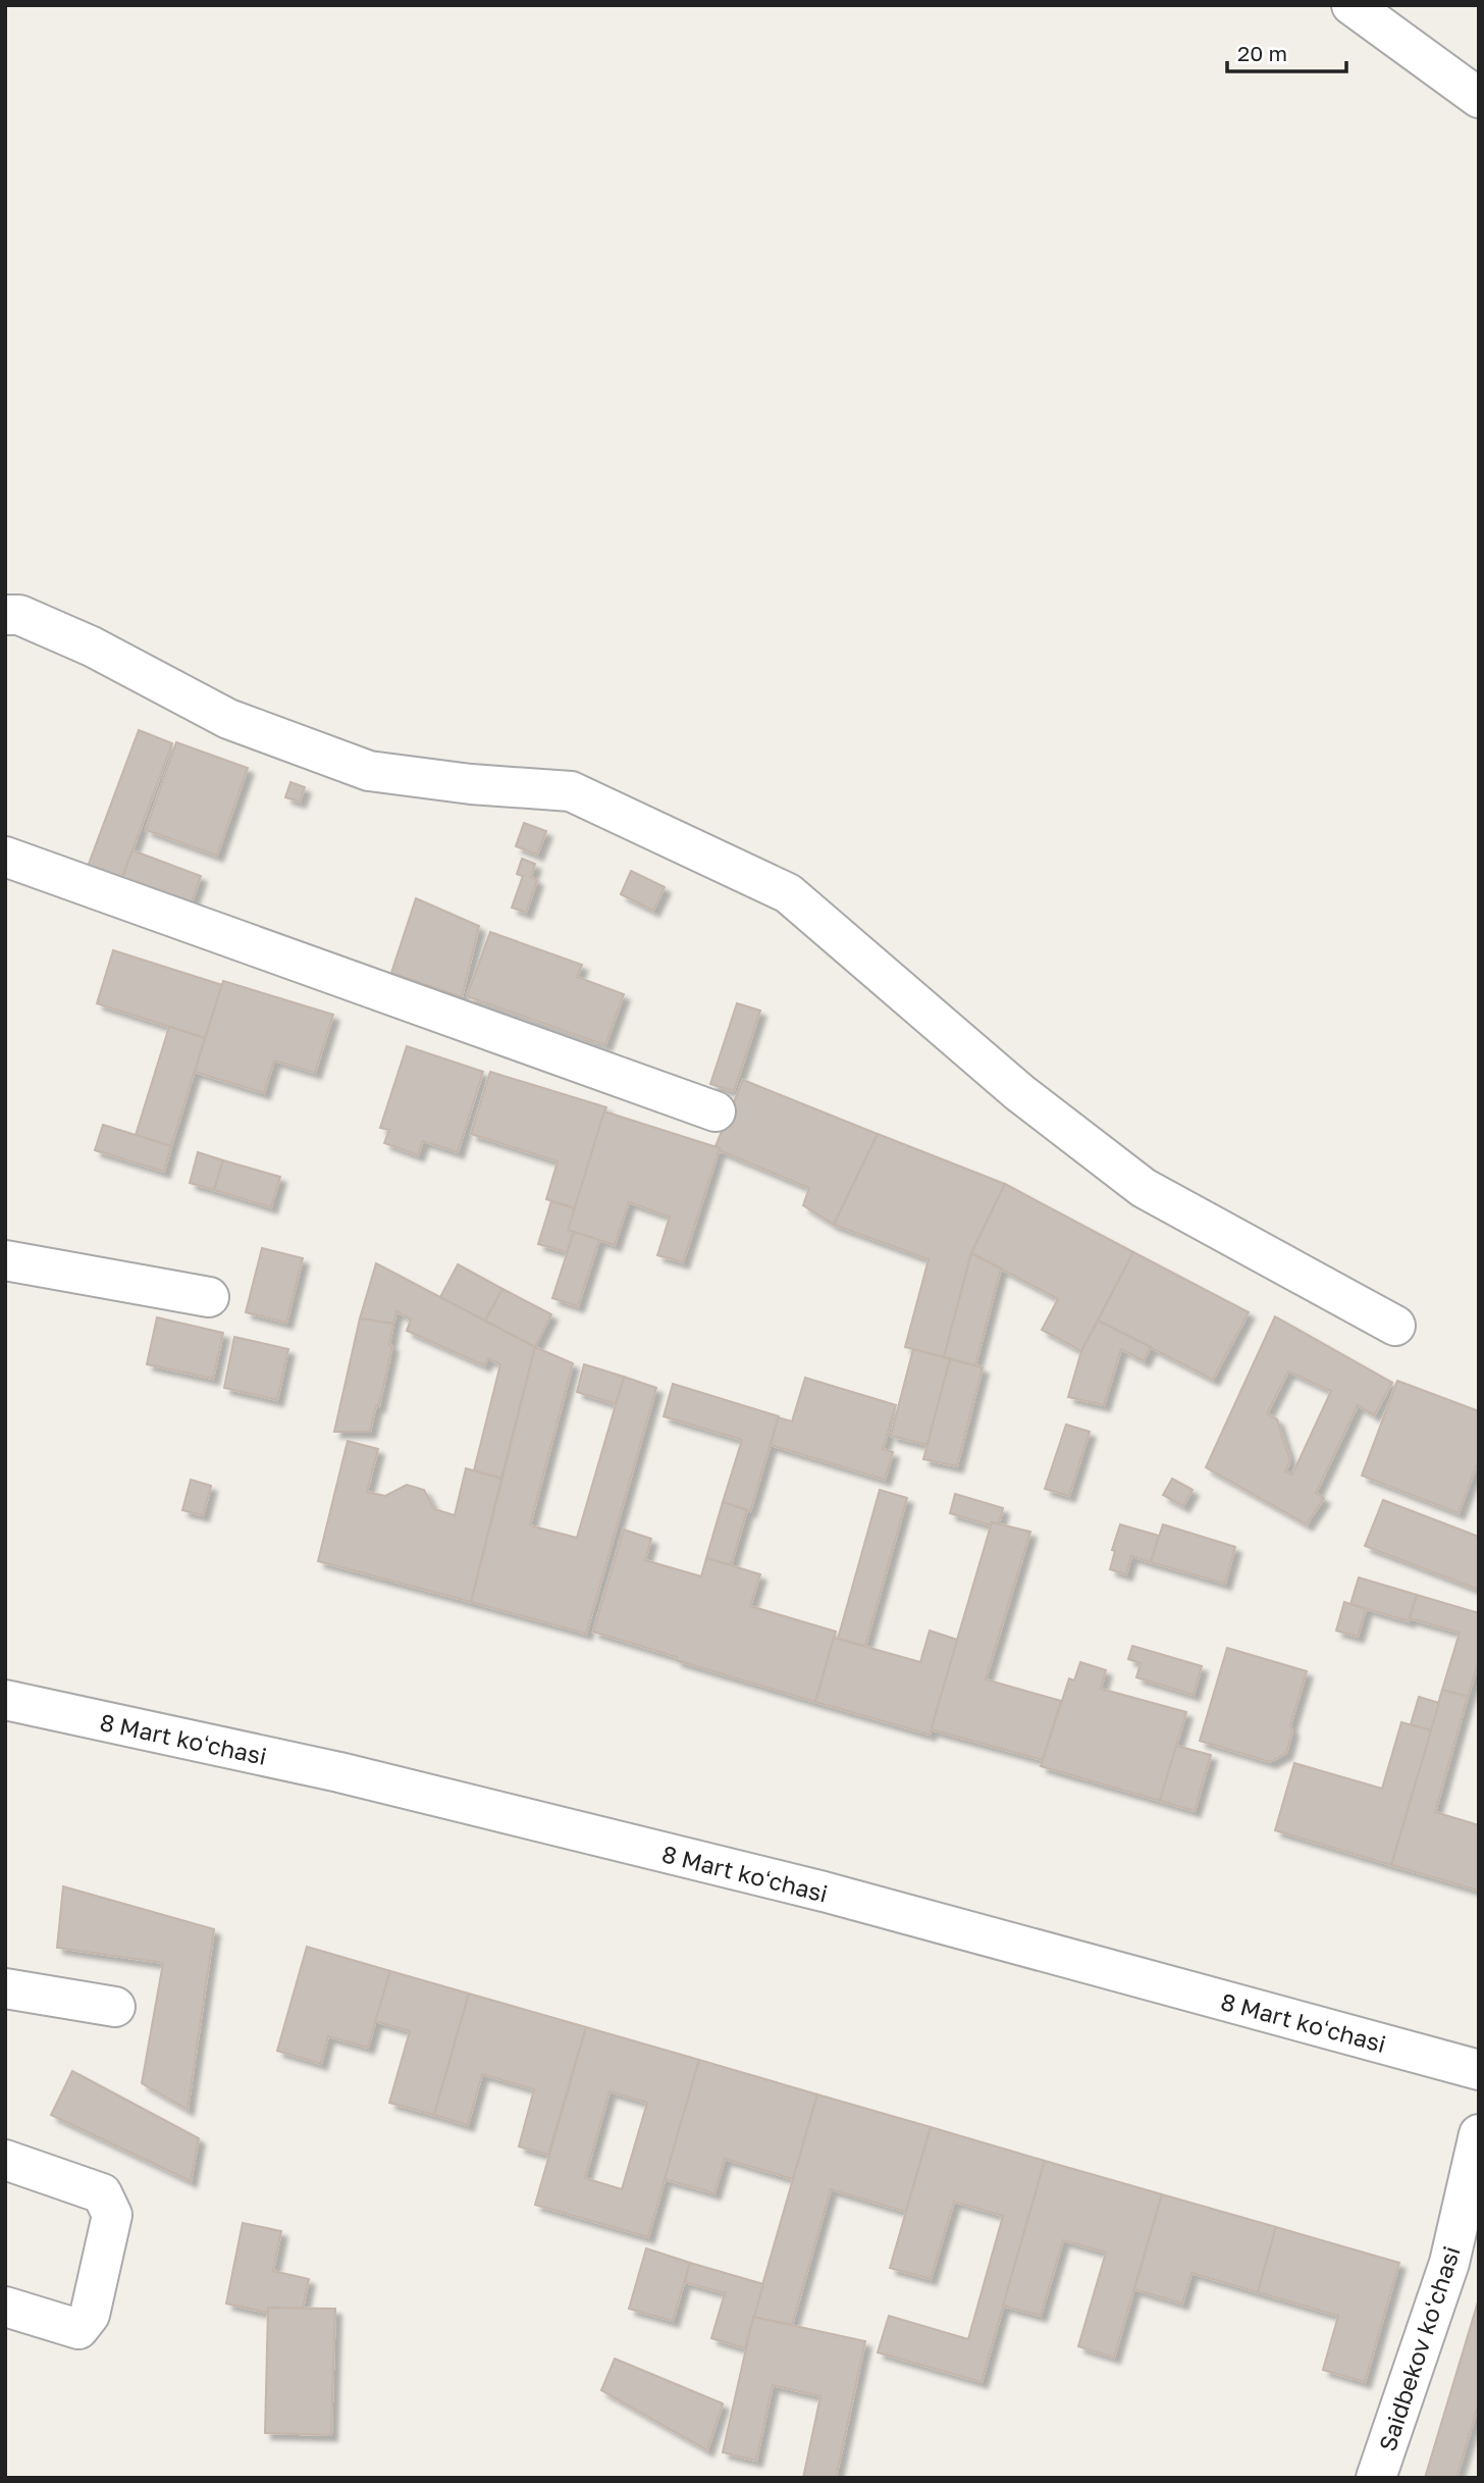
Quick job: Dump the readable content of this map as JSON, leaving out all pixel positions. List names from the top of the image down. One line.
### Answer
{"streets":{"street":["8 Mart koʻchasi","Saidbekov koʻchasi"]},"scale_bar":"20 m"}
